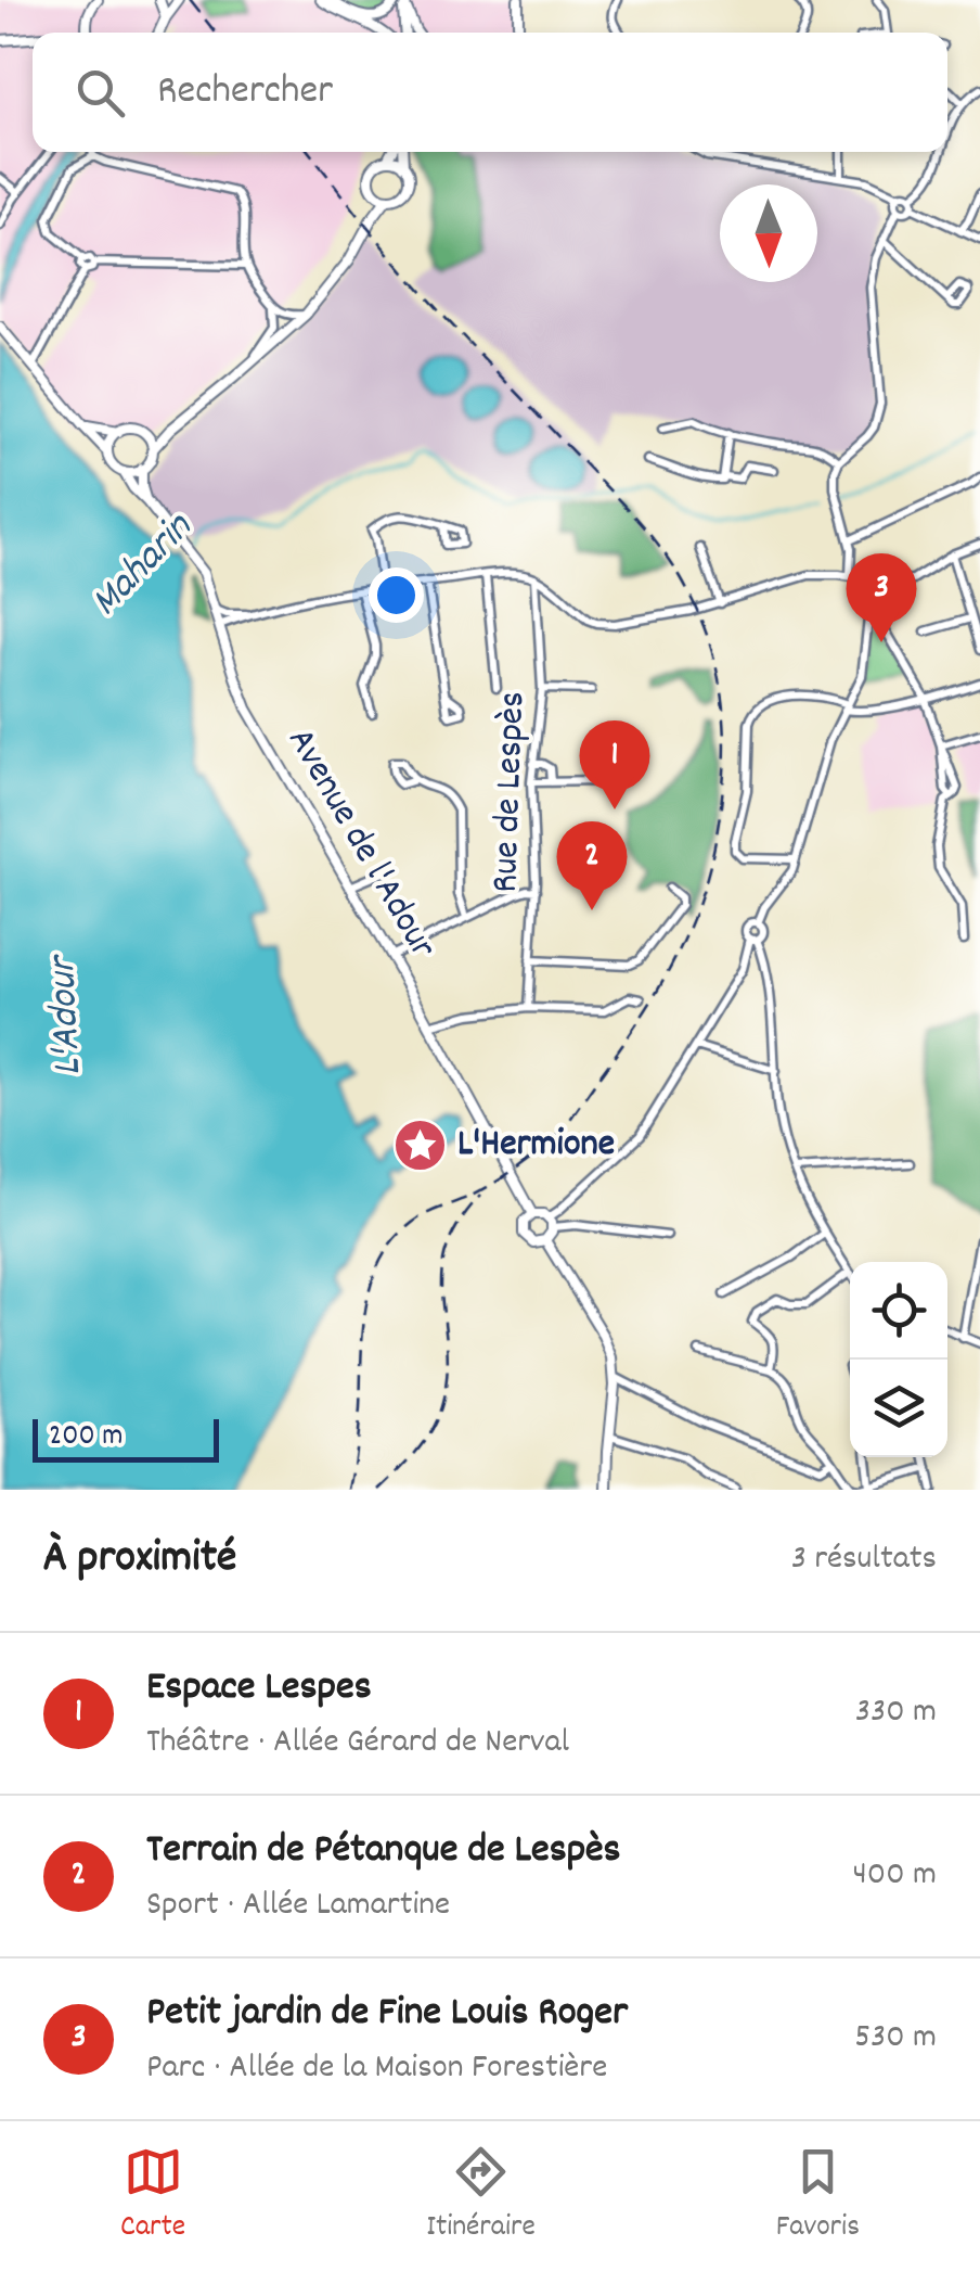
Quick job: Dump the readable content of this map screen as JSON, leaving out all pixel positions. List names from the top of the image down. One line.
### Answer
{"streets":{"main road":["Avenue de l'Adour"],"street":["Rue de Lespès"]},"water":["Maharin","L'Adour"],"places":{"place":["L'Hermione"]},"scale_bar":"200 m","north":"bottom","page":{"search":"Rechercher","pins":["3","1","2"],"scale":"200 m","heading":["À proximité","3 résultats"],"list":[{"mark":"1","name":"Espace Lespes","note":"Théâtre · Allée Gérard de Nerval","value":"330 m"},{"mark":"2","name":"Terrain de Pétanque de Lespès","note":"Sport · Allée Lamartine","value":"400 m"},{"mark":"3","name":"Petit jardin de Fine Louis Roger","note":"Parc · Allée de la Maison Forestière","value":"530 m"}],"nav":["Carte","Itinéraire","Favoris"]}}
